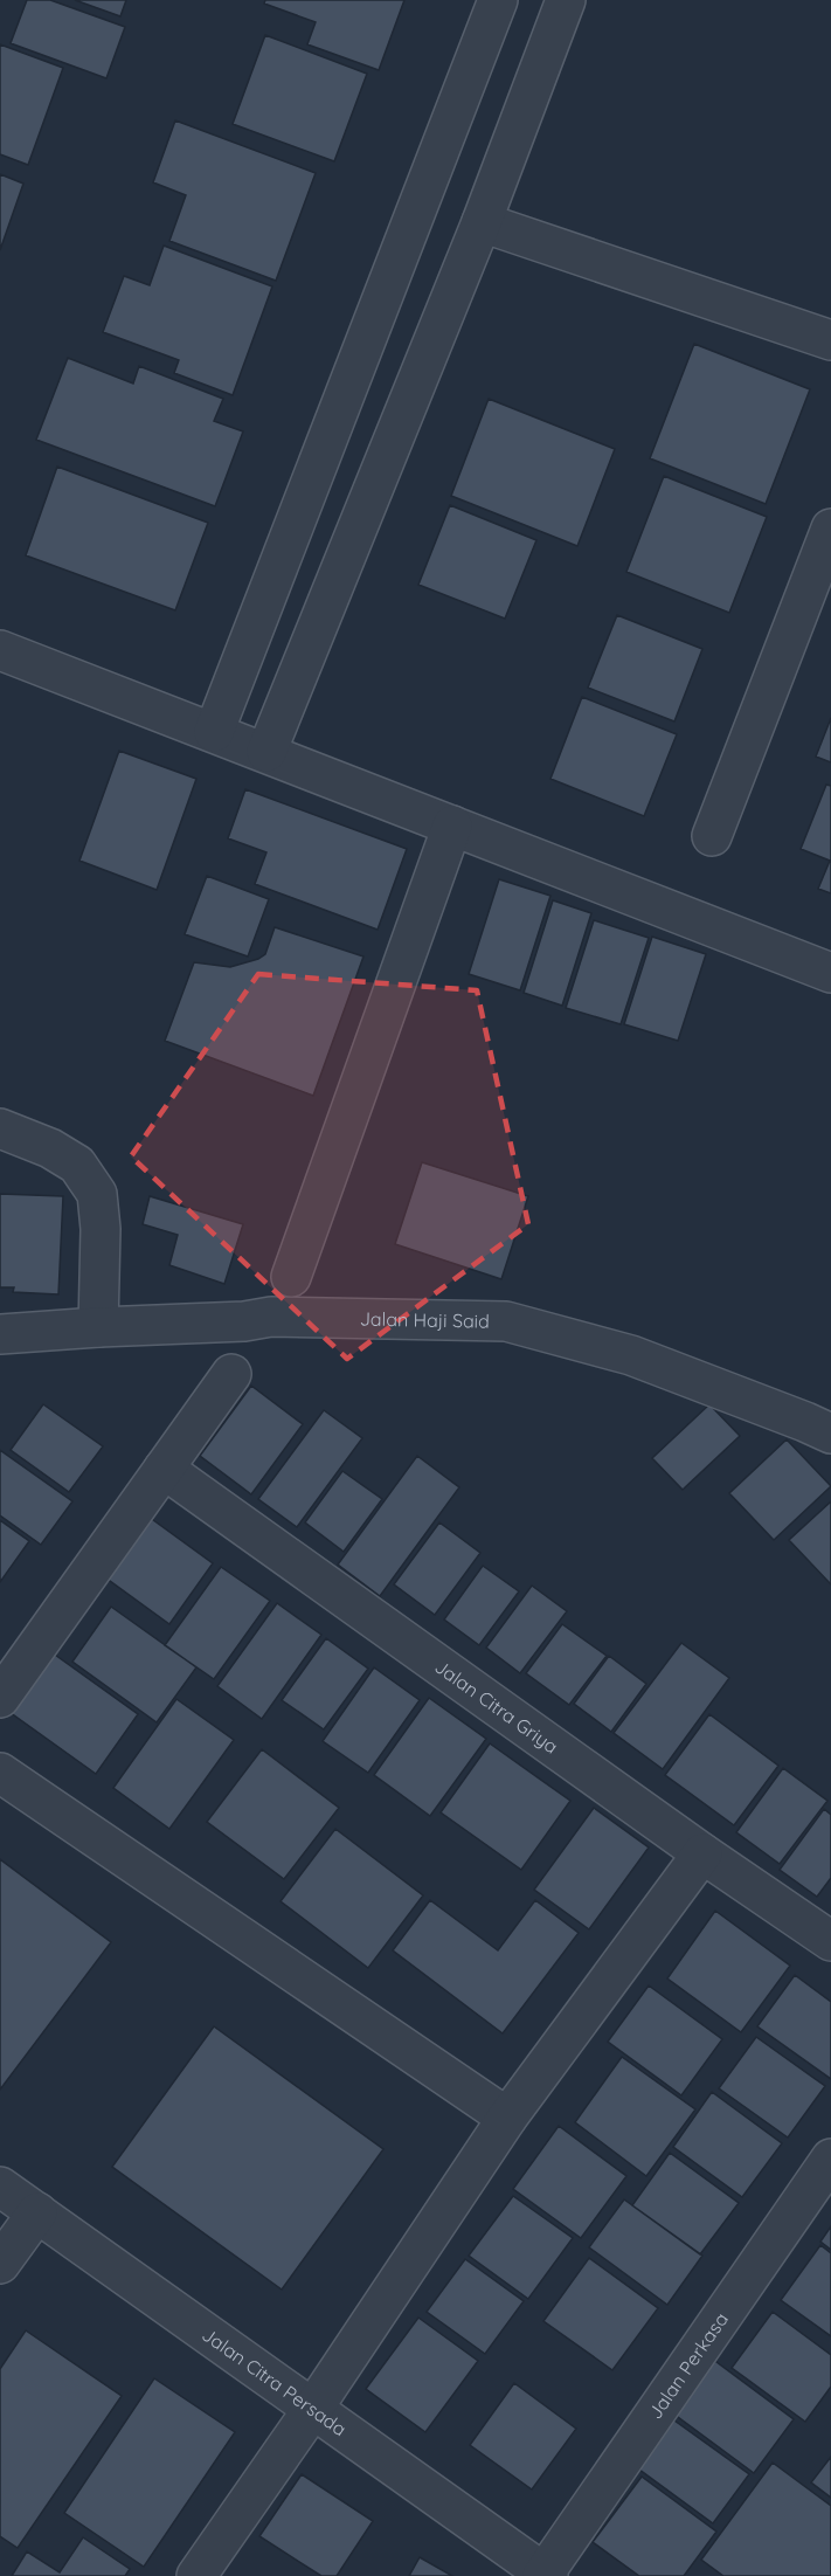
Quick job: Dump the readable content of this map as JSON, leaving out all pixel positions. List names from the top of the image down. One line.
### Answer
{"streets":{"street":["Jalan Haji Said","Jalan Citra Griya","Jalan Perkasa","Jalan Citra Persada"]},"crossings":[["Jalan Perkasa","Jalan Citra Persada"]]}
